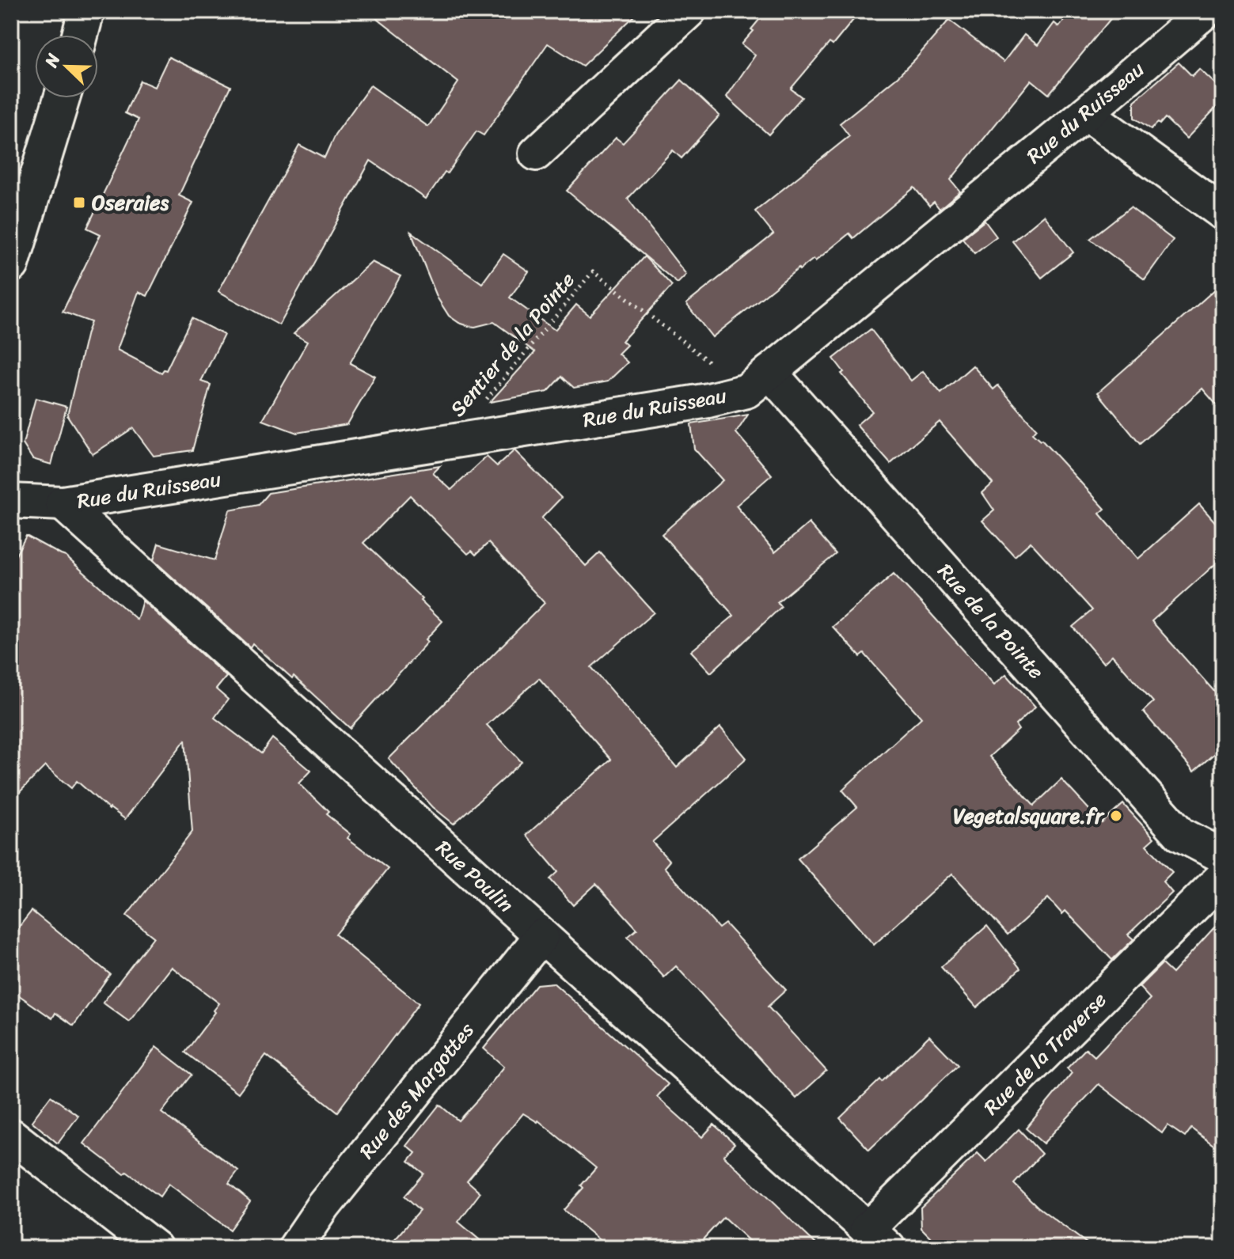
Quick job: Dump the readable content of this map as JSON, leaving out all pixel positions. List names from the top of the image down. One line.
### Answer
{"streets":{"street":["Rue du Ruisseau","Rue de la Pointe","Rue Poulin","Rue de la Traverse","Rue des Margottes"],"path":["Sentier de la Pointe"]},"crossings":[["Rue du Ruisseau","Sentier de la Pointe"],["Rue du Ruisseau","Rue de la Pointe"],["Rue du Ruisseau","Rue Poulin"],["Sentier de la Pointe","Rue de la Pointe"],["Rue Poulin","Rue de la Traverse"],["Rue Poulin","Rue des Margottes"]],"places":{"transit":["Oseraies"],"other":["Vegetalsquare.fr"]},"north":"top left"}
